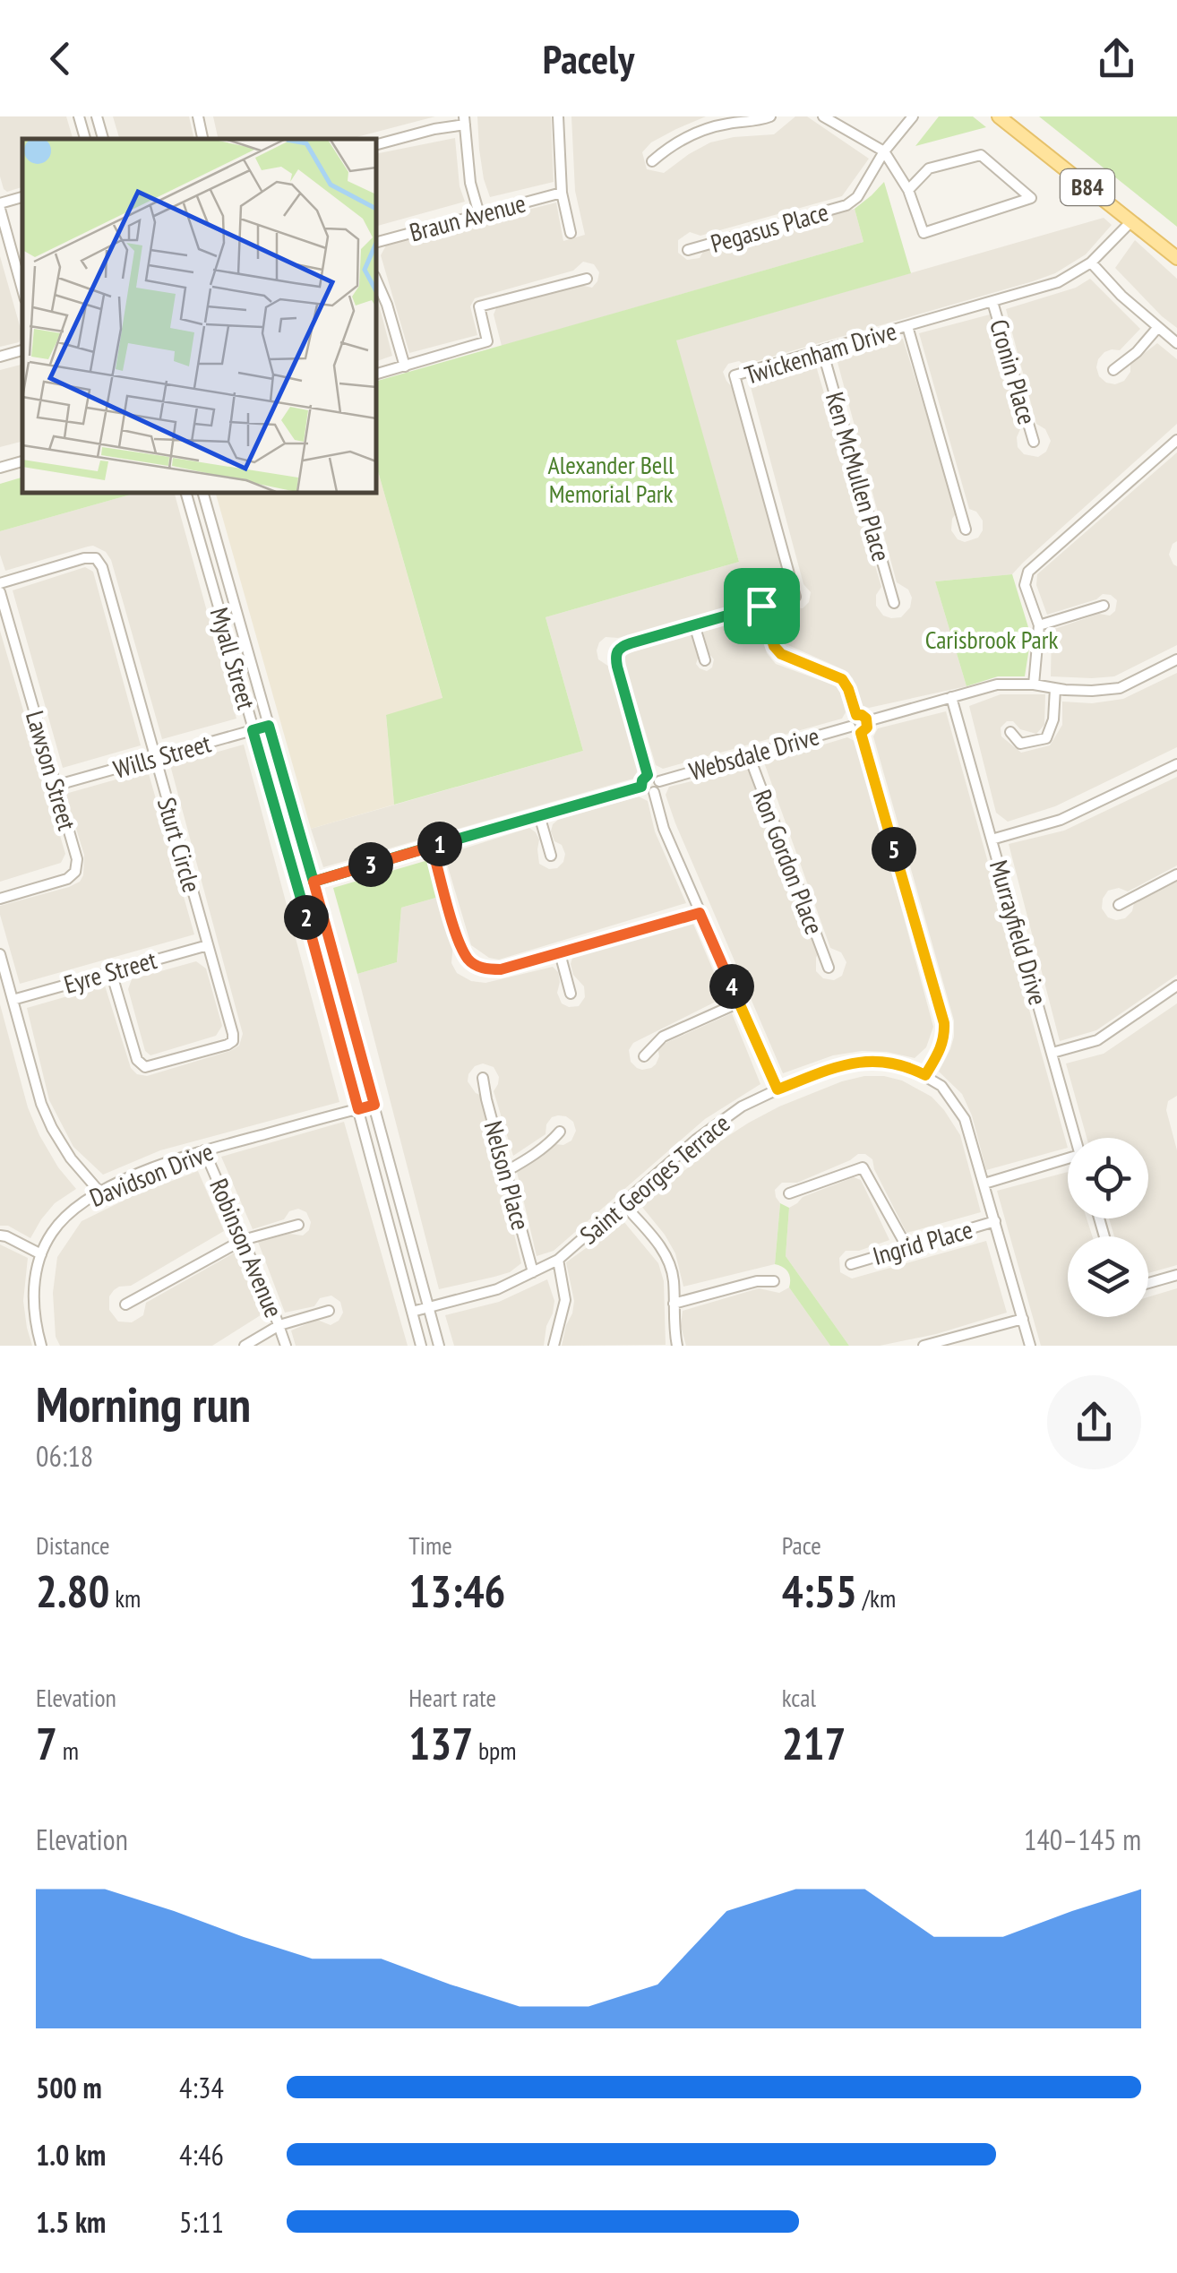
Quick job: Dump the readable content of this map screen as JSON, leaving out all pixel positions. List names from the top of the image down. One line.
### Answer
{"streets":{"main road":["B84"],"street":["Braun Avenue","Pegasus Place","Twickenham Drive","Cronin Place","Ken McMullen Place","Myall Street","Websdale Drive","Wills Street","Lawson Street","Sturt Circle","Ron Gordon Place","Murrayfield Drive","Eyre Street","Davidson Drive","Nelson Place","Saint Georges Terrace","Ingrid Place","Robinson Avenue"]},"crossings":[["B84","Twickenham Drive"],["Twickenham Drive","Cronin Place"],["Twickenham Drive","Ken McMullen Place"],["Myall Street","Wills Street"],["Myall Street","Davidson Drive"],["Myall Street","Saint Georges Terrace"],["Websdale Drive","Ron Gordon Place"],["Wills Street","Lawson Street"],["Wills Street","Sturt Circle"],["Sturt Circle","Eyre Street"],["Davidson Drive","Robinson Avenue"],["Nelson Place","Saint Georges Terrace"],["Saint Georges Terrace","Ingrid Place"]],"parks":["Alexander Bell Memorial Park","Carisbrook Park"],"page":{"header":"Pacely","pins":["1","5","3","2","4"],"heading":["Morning run","06:18"],"stats":[["Distance","2.80 km"],["Time","13:46"],["Pace","4:55 /km"],["Elevation","7 m"],["Heart rate","137 bpm"],["kcal","217"]],"chart":["Elevation","140–145 m"],"list":[{"name":"500 m","note":"4:34"},{"name":"1.0 km","note":"4:46"},{"name":"1.5 km","note":"5:11"}]}}
